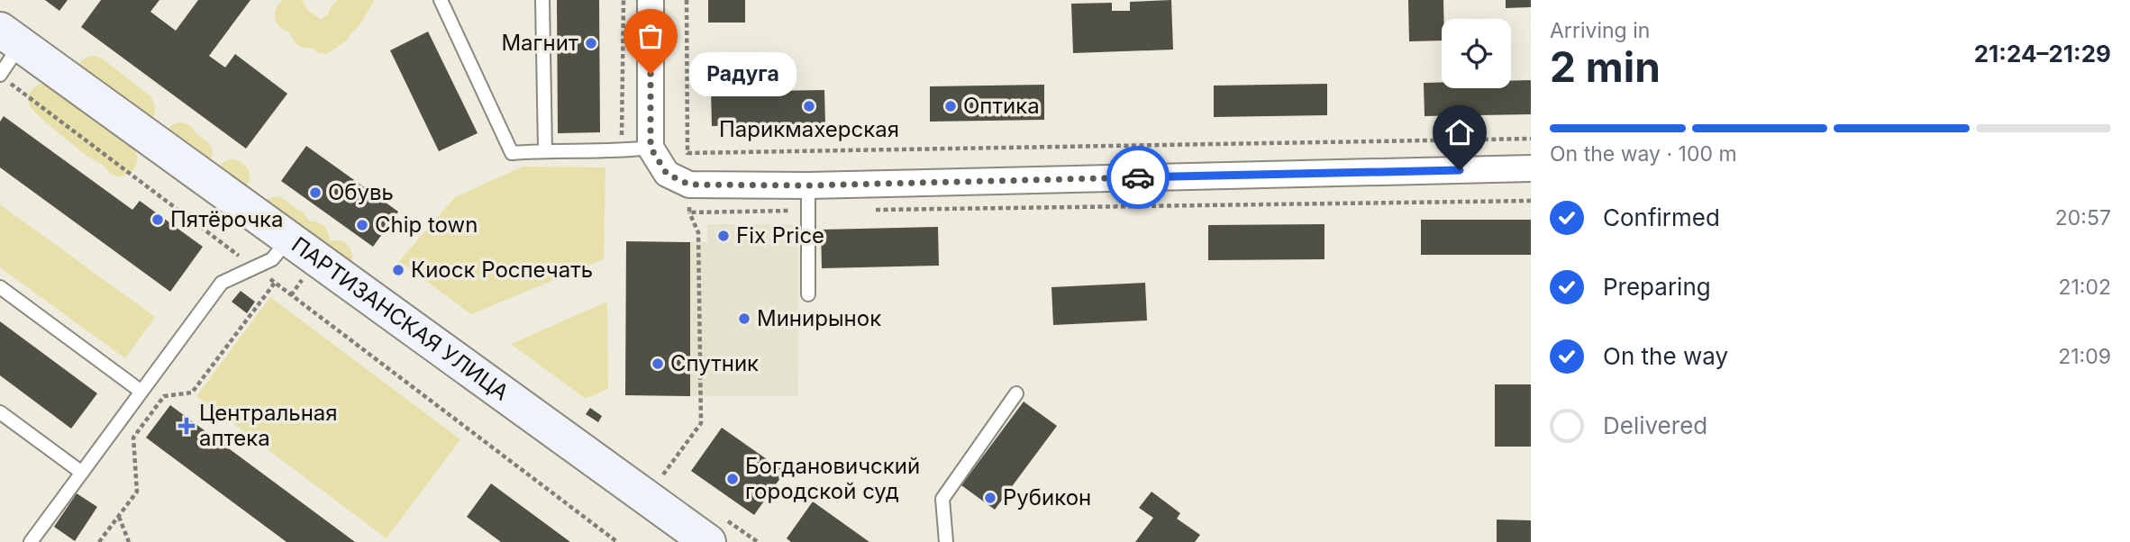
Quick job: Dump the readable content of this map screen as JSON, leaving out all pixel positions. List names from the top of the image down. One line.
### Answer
{"streets":{"street":["ПАРТИЗАНСКАЯ УЛИЦА"]},"places":{"other":["Магнит","Радуга","Парикмахерская","Оптика","Обувь","Пятёрочка","Chip town","Fix Price","Киоск Роспечать","Минирынок","Спутник","Богдановичский городской суд","Рубикон"],"health":["Центральная аптека"]},"page":{"heading":["2 min","Arriving in","21:24–21:29"],"bubble":"Радуга","bar":"On the way · 100 m","list":[["Confirmed","20:57"],["Preparing","21:02"],["On the way","21:09"],"Delivered"]}}
